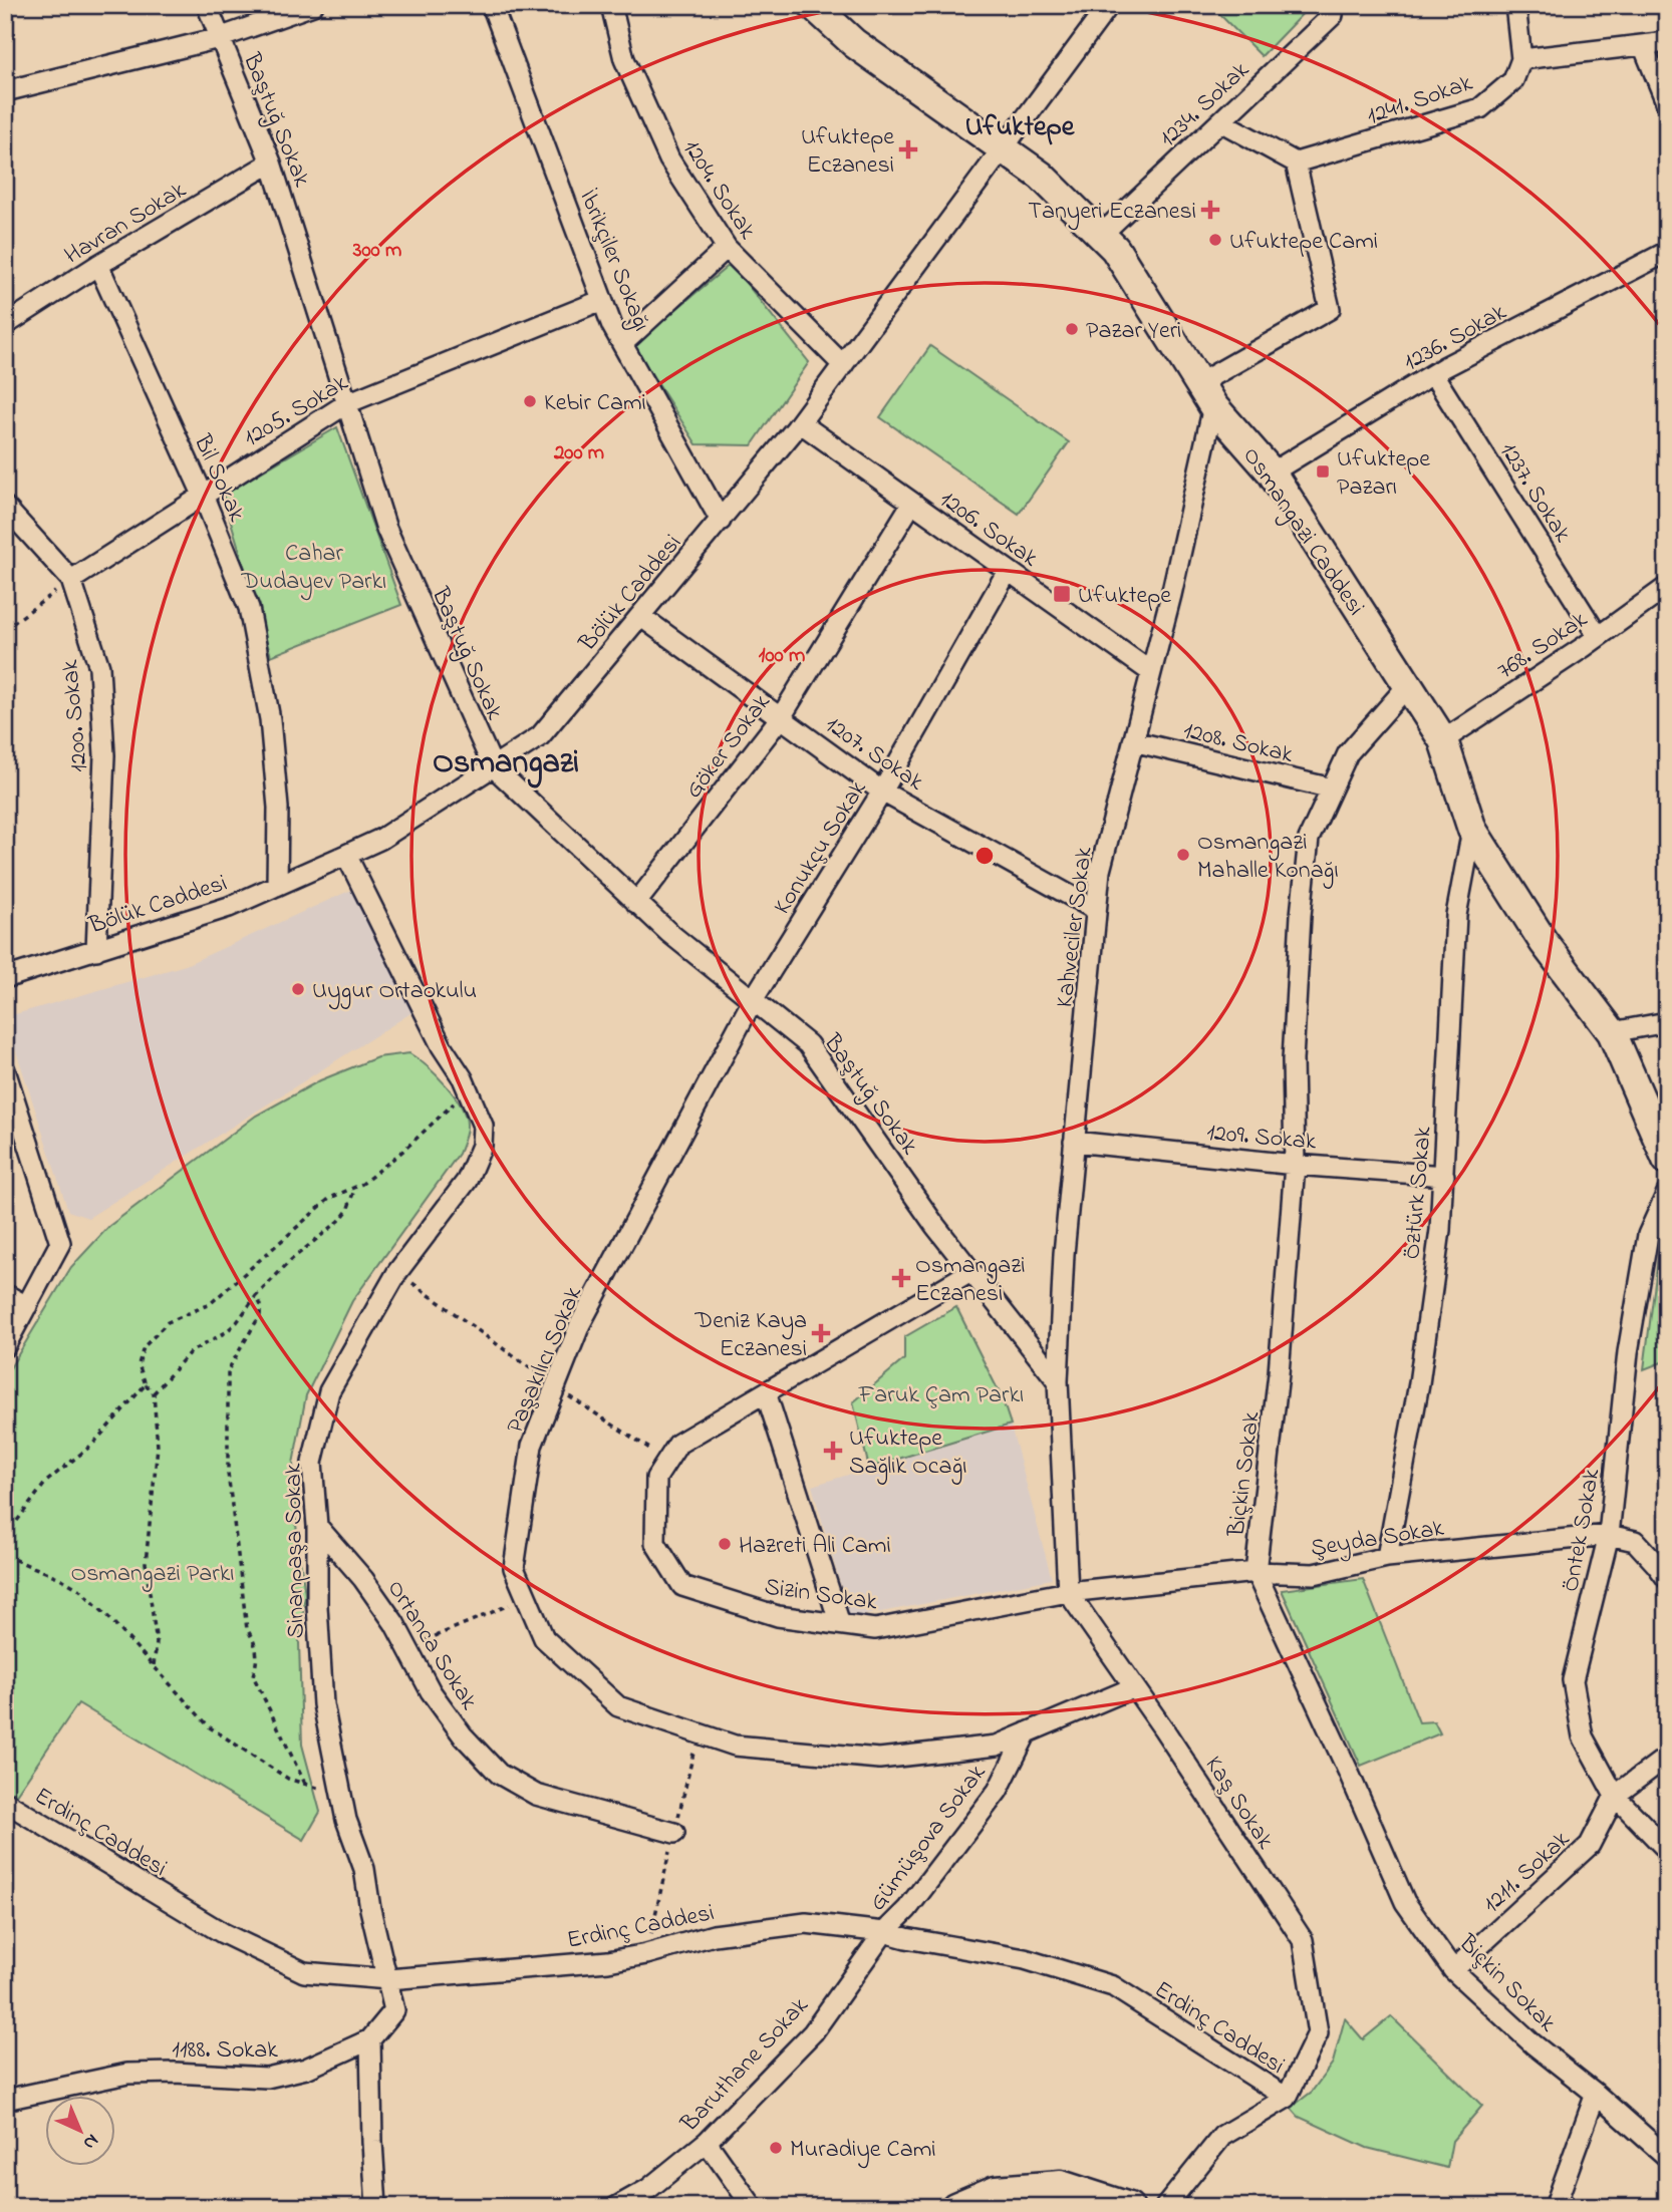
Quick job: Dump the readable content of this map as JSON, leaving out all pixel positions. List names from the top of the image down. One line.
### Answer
{"streets":{"main road":["Osmangazi Caddesi"],"street":["1241. Sokak","1234. Sokak","Baştuğ Sokak","1204. Sokak","Havran Sokak","İbrikçiler Sokağı","1236. Sokak","1205. Sokak","Bil Sokak","1237. Sokak","1206. Sokak","Bölük Caddesi","768. Sokak","1200. Sokak","1208. Sokak","Göker Sokak","1207. Sokak","Konukçu Sokak","Kahveciler Sokak","1209. Sokak","Öztürk Sokak","Paşakılıcı Sokak","Biçkin Sokak","Öntek Sokak","Şeyda Sokak","Sinanpaşa Sokak","Sizin Sokak","Ortanca Sokak","Kaş Sokak","Erdinç Caddesi","Gümüşova Sokak","1211. Sokak","1188. Sokak","Baruthane Sokak"]},"crossings":[["1234. Sokak","Osmangazi Caddesi"],["Baştuğ Sokak","Havran Sokak"],["Baştuğ Sokak","1205. Sokak"],["Baştuğ Sokak","Bölük Caddesi"],["Baştuğ Sokak","Göker Sokak"],["Baştuğ Sokak","Konukçu Sokak"],["Baştuğ Sokak","Kahveciler Sokak"],["Baştuğ Sokak","Paşakılıcı Sokak"],["Baştuğ Sokak","Sizin Sokak"],["1204. Sokak","Bölük Caddesi"],["Havran Sokak","Bil Sokak"],["İbrikçiler Sokağı","1205. Sokak"],["İbrikçiler Sokağı","Bölük Caddesi"],["1236. Sokak","1237. Sokak"],["1236. Sokak","Osmangazi Caddesi"],["1205. Sokak","Bil Sokak"],["1205. Sokak","1200. Sokak"],["Bil Sokak","Bölük Caddesi"],["1237. Sokak","768. Sokak"],["1206. Sokak","Bölük Caddesi"],["1206. Sokak","Göker Sokak"],["1206. Sokak","Konukçu Sokak"],["1206. Sokak","Kahveciler Sokak"],["Osmangazi Caddesi","Bölük Caddesi"],["Osmangazi Caddesi","768. Sokak"],["Osmangazi Caddesi","Kahveciler Sokak"],["Osmangazi Caddesi","Öztürk Sokak"],["Osmangazi Caddesi","Biçkin Sokak"],["Bölük Caddesi","1200. Sokak"],["Bölük Caddesi","1207. Sokak"],["Bölük Caddesi","Sinanpaşa Sokak"],["1208. Sokak","Kahveciler Sokak"],["1208. Sokak","Biçkin Sokak"],["Göker Sokak","1207. Sokak"],["1207. Sokak","Konukçu Sokak"],["1207. Sokak","Kahveciler Sokak"],["Konukçu Sokak","Paşakılıcı Sokak"],["Kahveciler Sokak","1209. Sokak"],["1209. Sokak","Öztürk Sokak"],["1209. Sokak","Biçkin Sokak"],["Öztürk Sokak","Şeyda Sokak"],["Paşakılıcı Sokak","Kaş Sokak"],["Paşakılıcı Sokak","Gümüşova Sokak"],["Biçkin Sokak","Şeyda Sokak"],["Biçkin Sokak","1211. Sokak"],["Öntek Sokak","Şeyda Sokak"],["Öntek Sokak","1211. Sokak"],["Şeyda Sokak","Sizin Sokak"],["Şeyda Sokak","Kaş Sokak"],["Sinanpaşa Sokak","Ortanca Sokak"],["Sinanpaşa Sokak","Erdinç Caddesi"],["Sinanpaşa Sokak","1188. Sokak"],["Sizin Sokak","Kaş Sokak"],["Kaş Sokak","Erdinç Caddesi"],["Erdinç Caddesi","Gümüşova Sokak"],["Erdinç Caddesi","1188. Sokak"],["Erdinç Caddesi","Baruthane Sokak"],["Gümüşova Sokak","Baruthane Sokak"]],"districts":["Ufuktepe","Osmangazi"],"parks":["Cahar Dudayev Parkı","Faruk Çam Parkı","Osmangazi Parkı"],"places":{"health":["Ufuktepe Eczanesi","Tanyeri Eczanesi","Osmangazi Eczanesi","Deniz Kaya Eczanesi","Ufuktepe Sağlık Ocağı"],"other":["Ufuktepe Cami","Pazar Yeri","Kebir Cami","Osmangazi Mahalle Konağı","Uygur Ortaokulu","Hazreti Ali Cami","Muradiye Cami"],"transit":["Ufuktepe Pazarı","Ufuktepe"]},"north":"bottom right","rings":["300 m","200 m","100 m"]}
